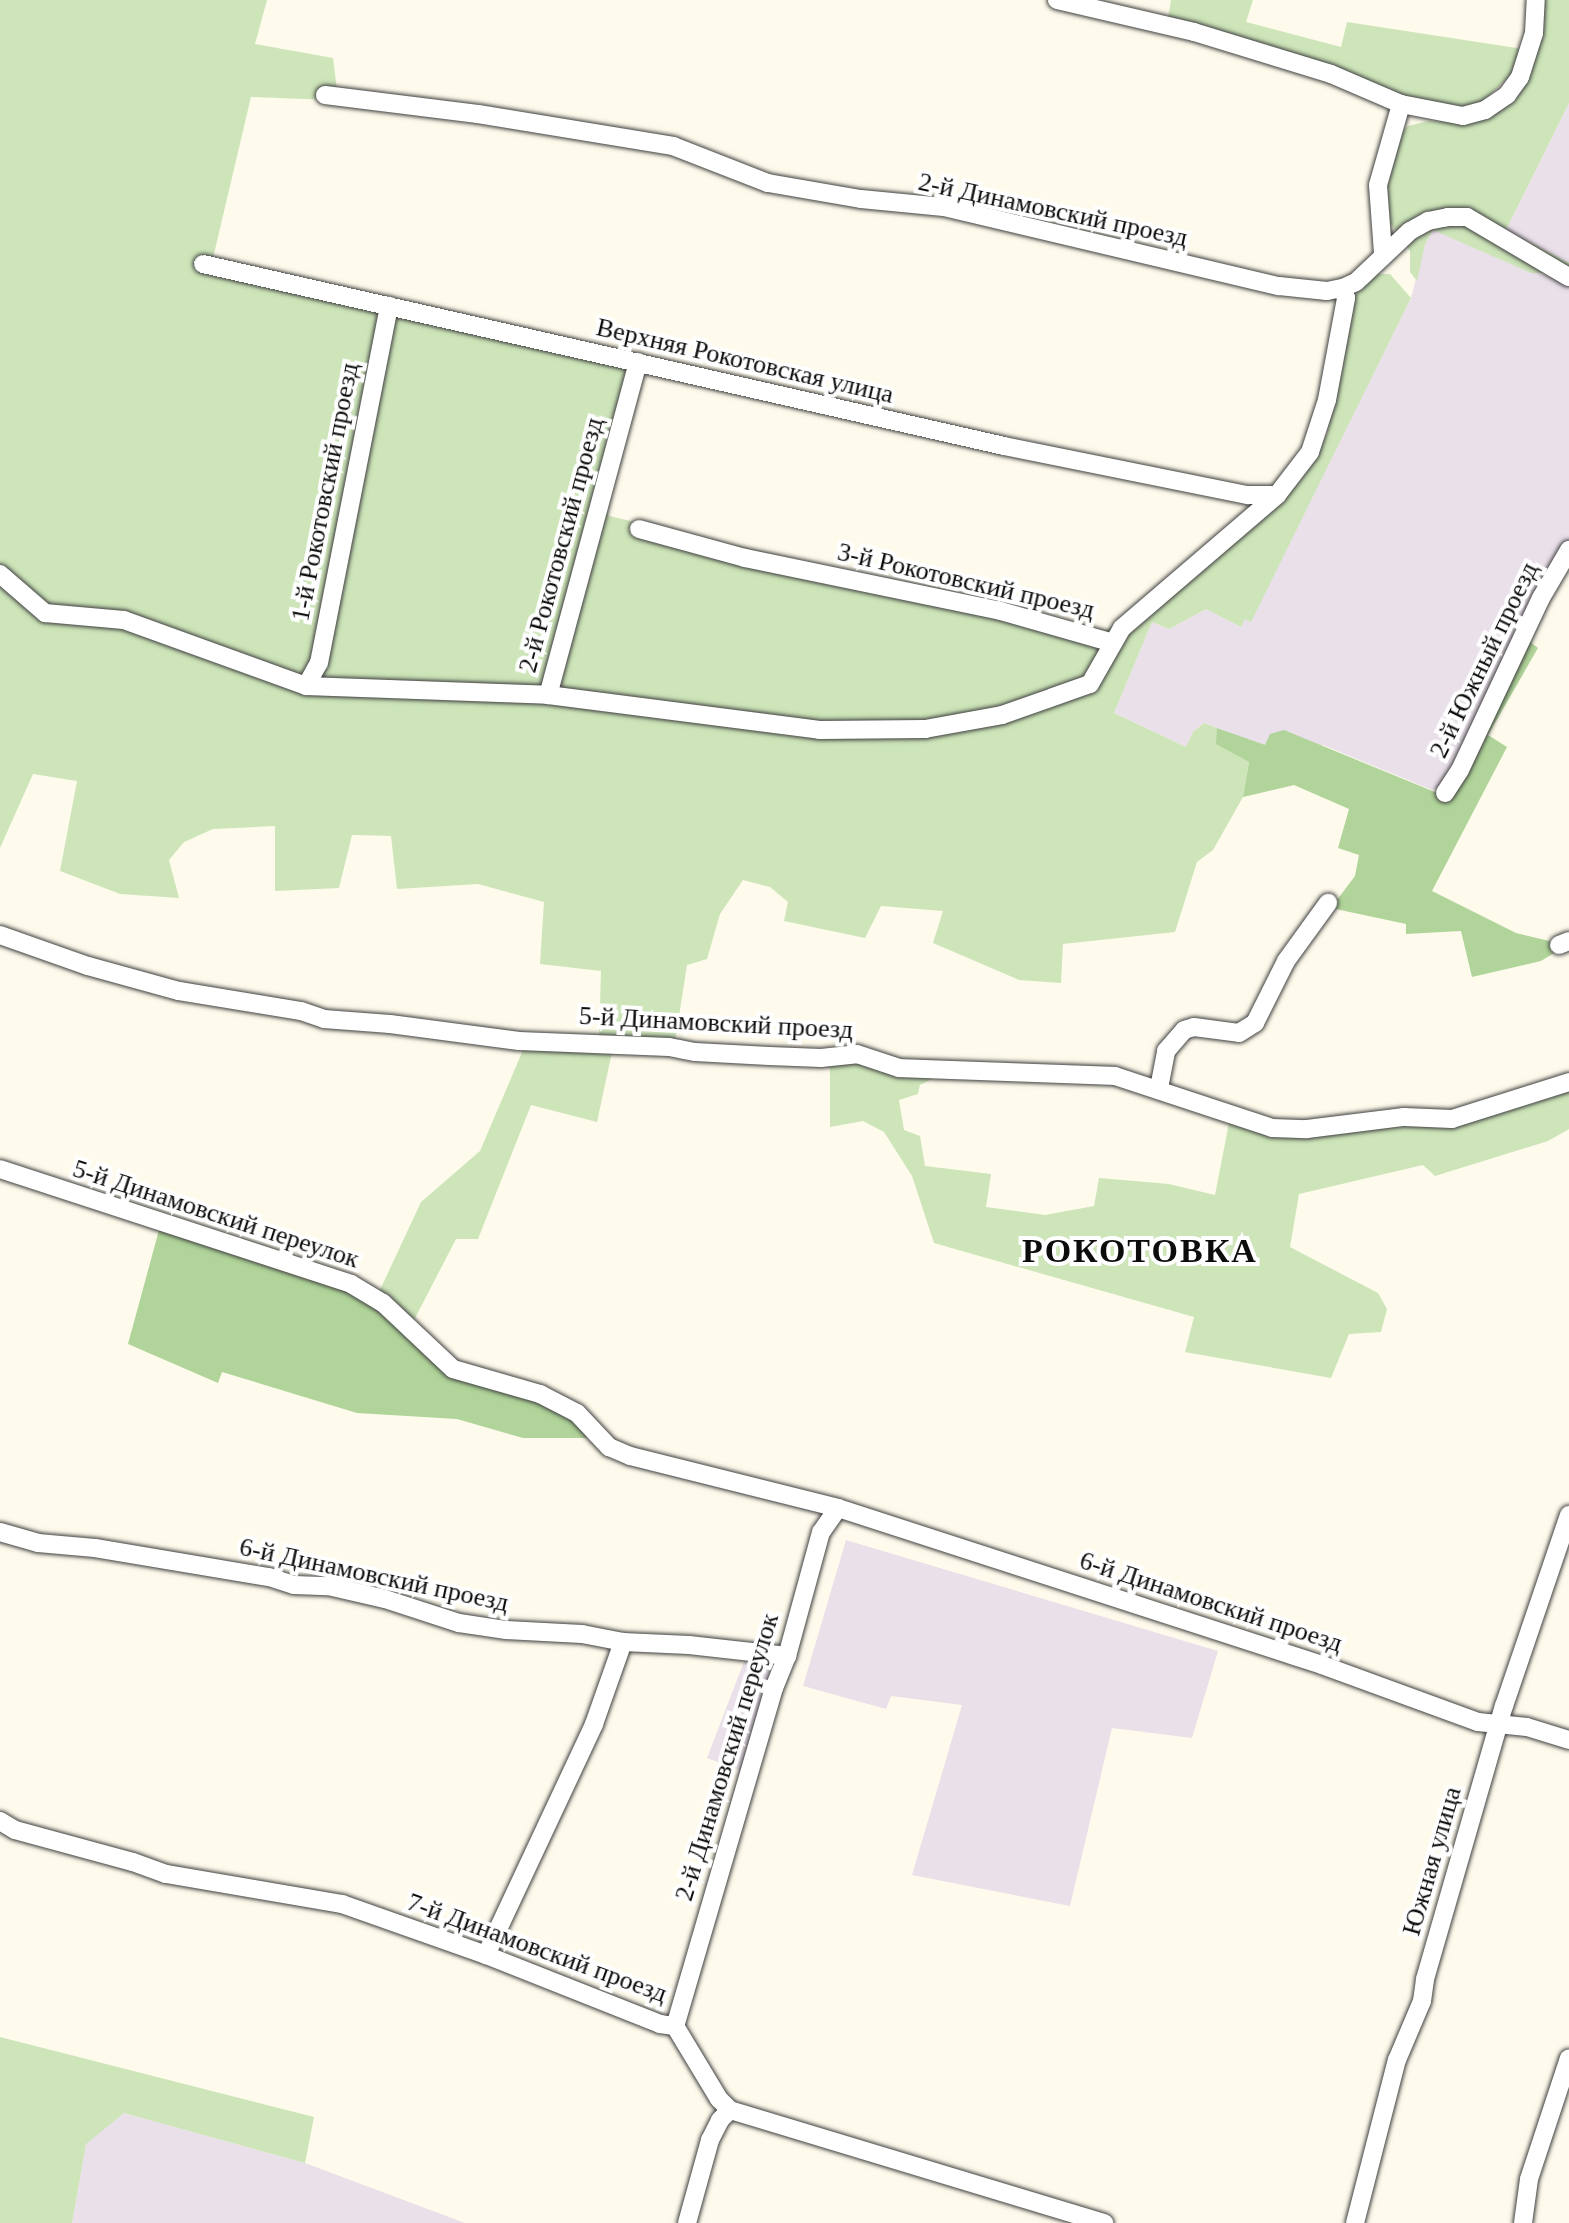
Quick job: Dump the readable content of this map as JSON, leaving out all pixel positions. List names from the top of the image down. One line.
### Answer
{"streets":{"street":["2-й Динамовский проезд","Верхняя Рокотовская улица","1-й Рокотовский проезд","2-й Рокотовский проезд","3-й Рокотовский проезд","2-й Южный проезд","5-й Динамовский проезд","5-й Динамовский переулок","6-й Динамовский проезд","2-й Динамовский переулок","Южная улица","7-й Динамовский проезд"]},"crossings":[["2-й Динамовский проезд","3-й Рокотовский проезд"],["Верхняя Рокотовская улица","1-й Рокотовский проезд"],["Верхняя Рокотовская улица","2-й Рокотовский проезд"],["Верхняя Рокотовская улица","3-й Рокотовский проезд"],["2-й Рокотовский проезд","3-й Рокотовский проезд"],["5-й Динамовский переулок","6-й Динамовский проезд"],["5-й Динамовский переулок","2-й Динамовский переулок"],["6-й Динамовский проезд","2-й Динамовский переулок"],["6-й Динамовский проезд","Южная улица"],["2-й Динамовский переулок","7-й Динамовский проезд"]],"districts":["РОКОТОВКА"]}
